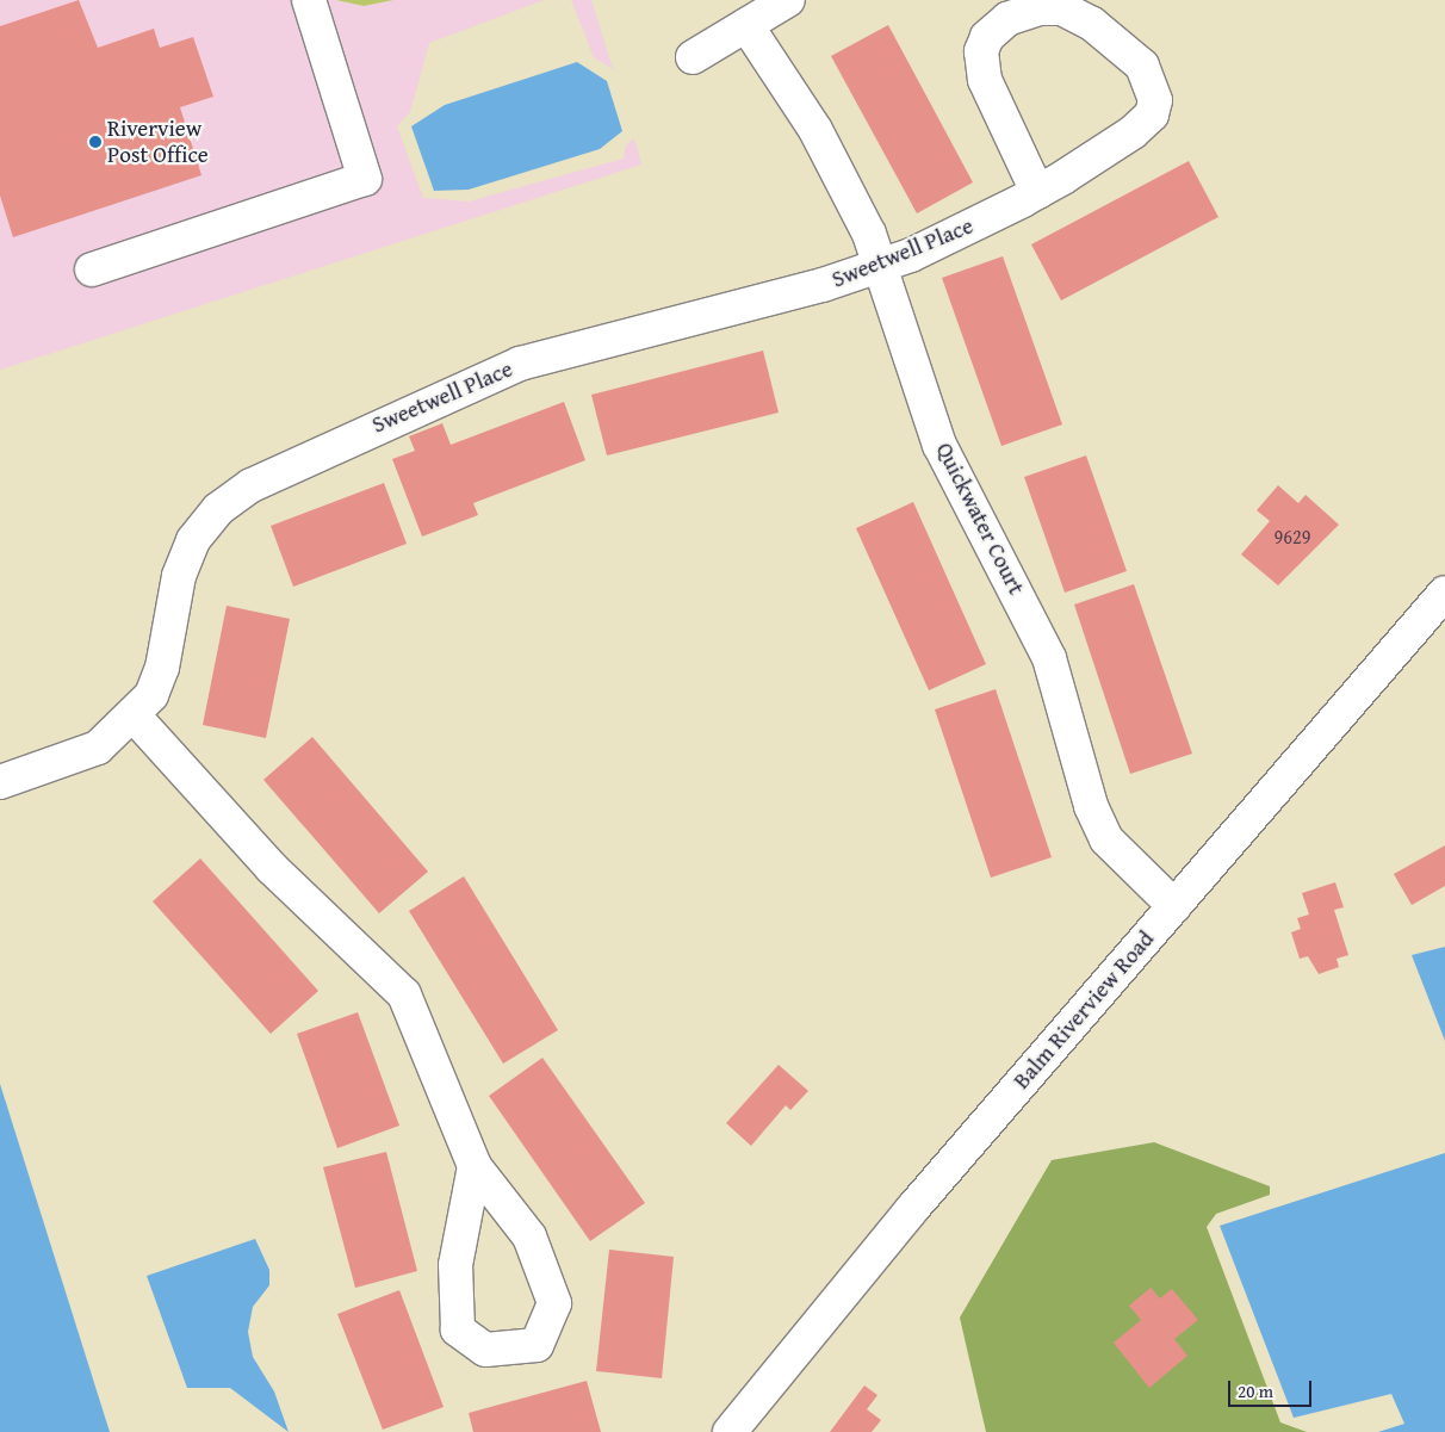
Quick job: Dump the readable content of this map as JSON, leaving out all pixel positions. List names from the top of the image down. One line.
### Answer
{"streets":{"street":["Sweetwell Place","Quickwater Court","Balm Riverview Road"]},"crossings":[["Sweetwell Place","Quickwater Court"],["Quickwater Court","Balm Riverview Road"]],"places":["Riverview Post Office"],"house_numbers":["9629"],"scale_bar":"20 m"}
